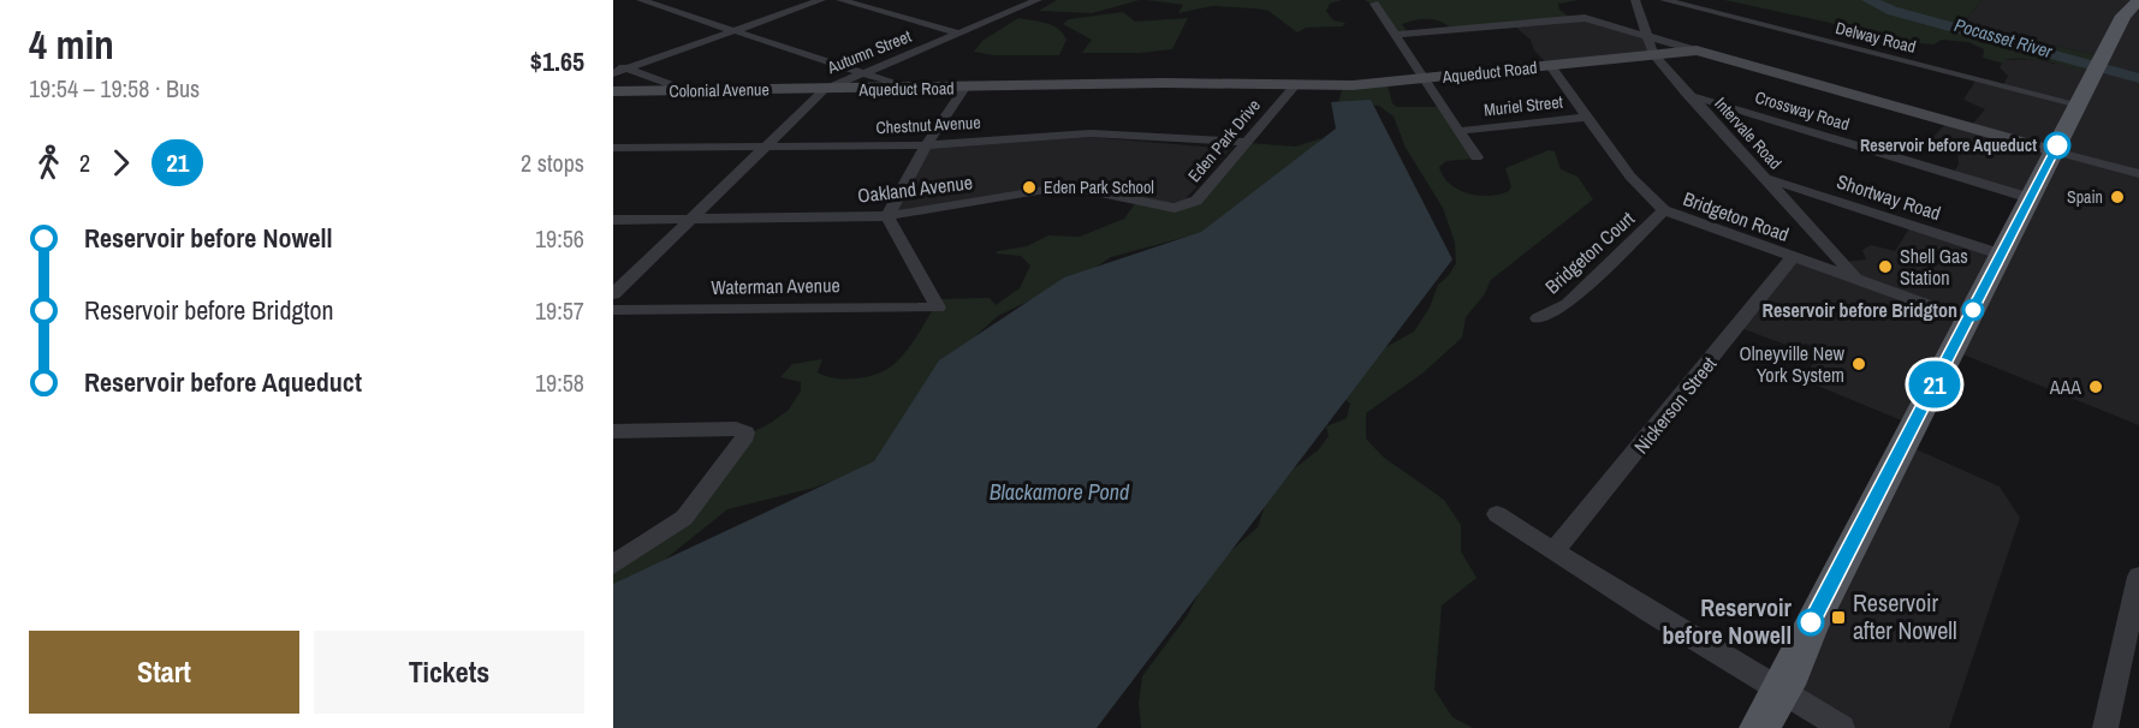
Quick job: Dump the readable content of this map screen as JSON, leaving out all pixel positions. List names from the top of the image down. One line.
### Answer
{"streets":{"street":["Delway Road","Autumn Street","Aqueduct Road","Colonial Avenue","Muriel Street","Crossway Road","Chestnut Avenue","Intervale Road","Eden Park Drive","Oakland Avenue","Shortway Road","Bridgeton Road","Bridgeton Court","Waterman Avenue","Nickerson Street"]},"crossings":[["Autumn Street","Aqueduct Road"],["Autumn Street","Colonial Avenue"],["Autumn Street","Chestnut Avenue"],["Autumn Street","Oakland Avenue"],["Aqueduct Road","Colonial Avenue"],["Aqueduct Road","Intervale Road"],["Aqueduct Road","Eden Park Drive"],["Aqueduct Road","Bridgeton Road"],["Muriel Street","Bridgeton Road"],["Crossway Road","Intervale Road"],["Chestnut Avenue","Eden Park Drive"],["Intervale Road","Shortway Road"],["Intervale Road","Bridgeton Road"],["Eden Park Drive","Oakland Avenue"],["Oakland Avenue","Waterman Avenue"],["Bridgeton Road","Bridgeton Court"],["Bridgeton Road","Nickerson Street"]],"water":["Pocasset River","Blackamore Pond"],"places":{"other":["Reservoir before Aqueduct","Eden Park School","Spain","Shell Gas Station","Reservoir before Bridgton","Olneyville New York System","AAA","Reservoir before Nowell"],"transit":["Reservoir after Nowell"]},"lines":["bus line 21"],"page":{"heading":["4 min","19:54 – 19:58 · Bus","$1.65"],"on_map":"21","legs":["2","21","2 stops"],"list":[{"name":"Reservoir before Nowell","value":"19:56"},{"name":"Reservoir before Bridgton","value":"19:57"},{"name":"Reservoir before Aqueduct","value":"19:58"}],"buttons":["Start","Tickets"]}}
